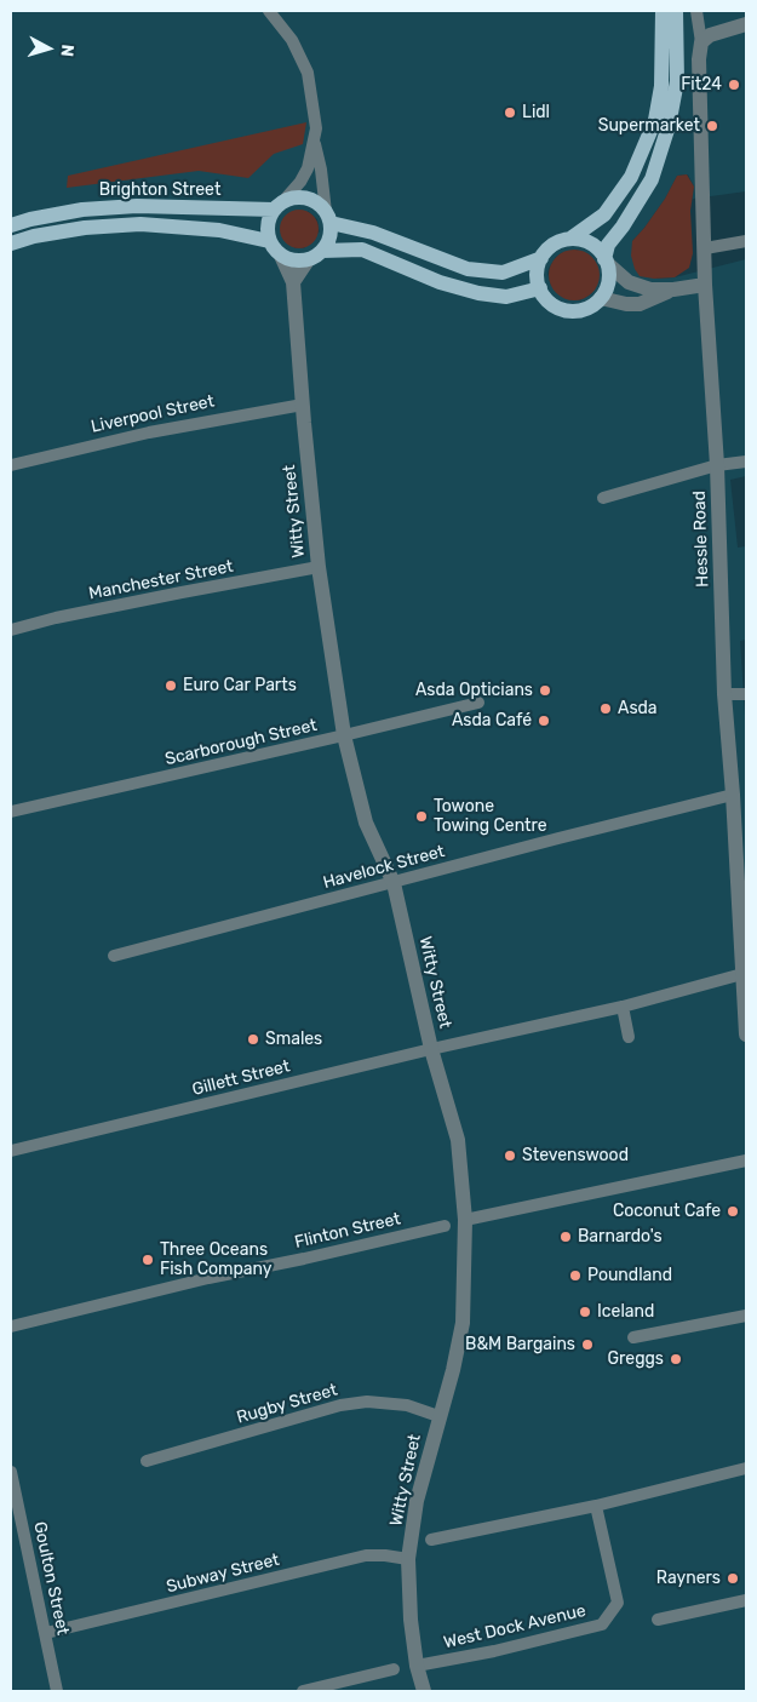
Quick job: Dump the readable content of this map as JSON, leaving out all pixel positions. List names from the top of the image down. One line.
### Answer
{"streets":{"main road":["Brighton Street"],"street":["Liverpool Street","Witty Street","Hessle Road","Manchester Street","Scarborough Street","Havelock Street","Gillett Street","Flinton Street","Rugby Street","Subway Street","Goulton Street","West Dock Avenue"]},"crossings":[["Brighton Street","Witty Street"],["Liverpool Street","Witty Street"],["Witty Street","Manchester Street"],["Witty Street","Scarborough Street"],["Witty Street","Havelock Street"],["Witty Street","Gillett Street"],["Witty Street","Rugby Street"],["Witty Street","Subway Street"],["Witty Street","West Dock Avenue"],["Hessle Road","Havelock Street"],["Hessle Road","Gillett Street"],["Subway Street","Goulton Street"]],"places":["Fit24","Lidl","Supermarket","Euro Car Parts","Asda Opticians","Asda","Asda Café","Towone Towing Centre","Smales","Stevenswood","Coconut Cafe","Barnardo's","Three Oceans Fish Company","Poundland","Iceland","B&M Bargains","Greggs","Rayners"],"north":"right"}
